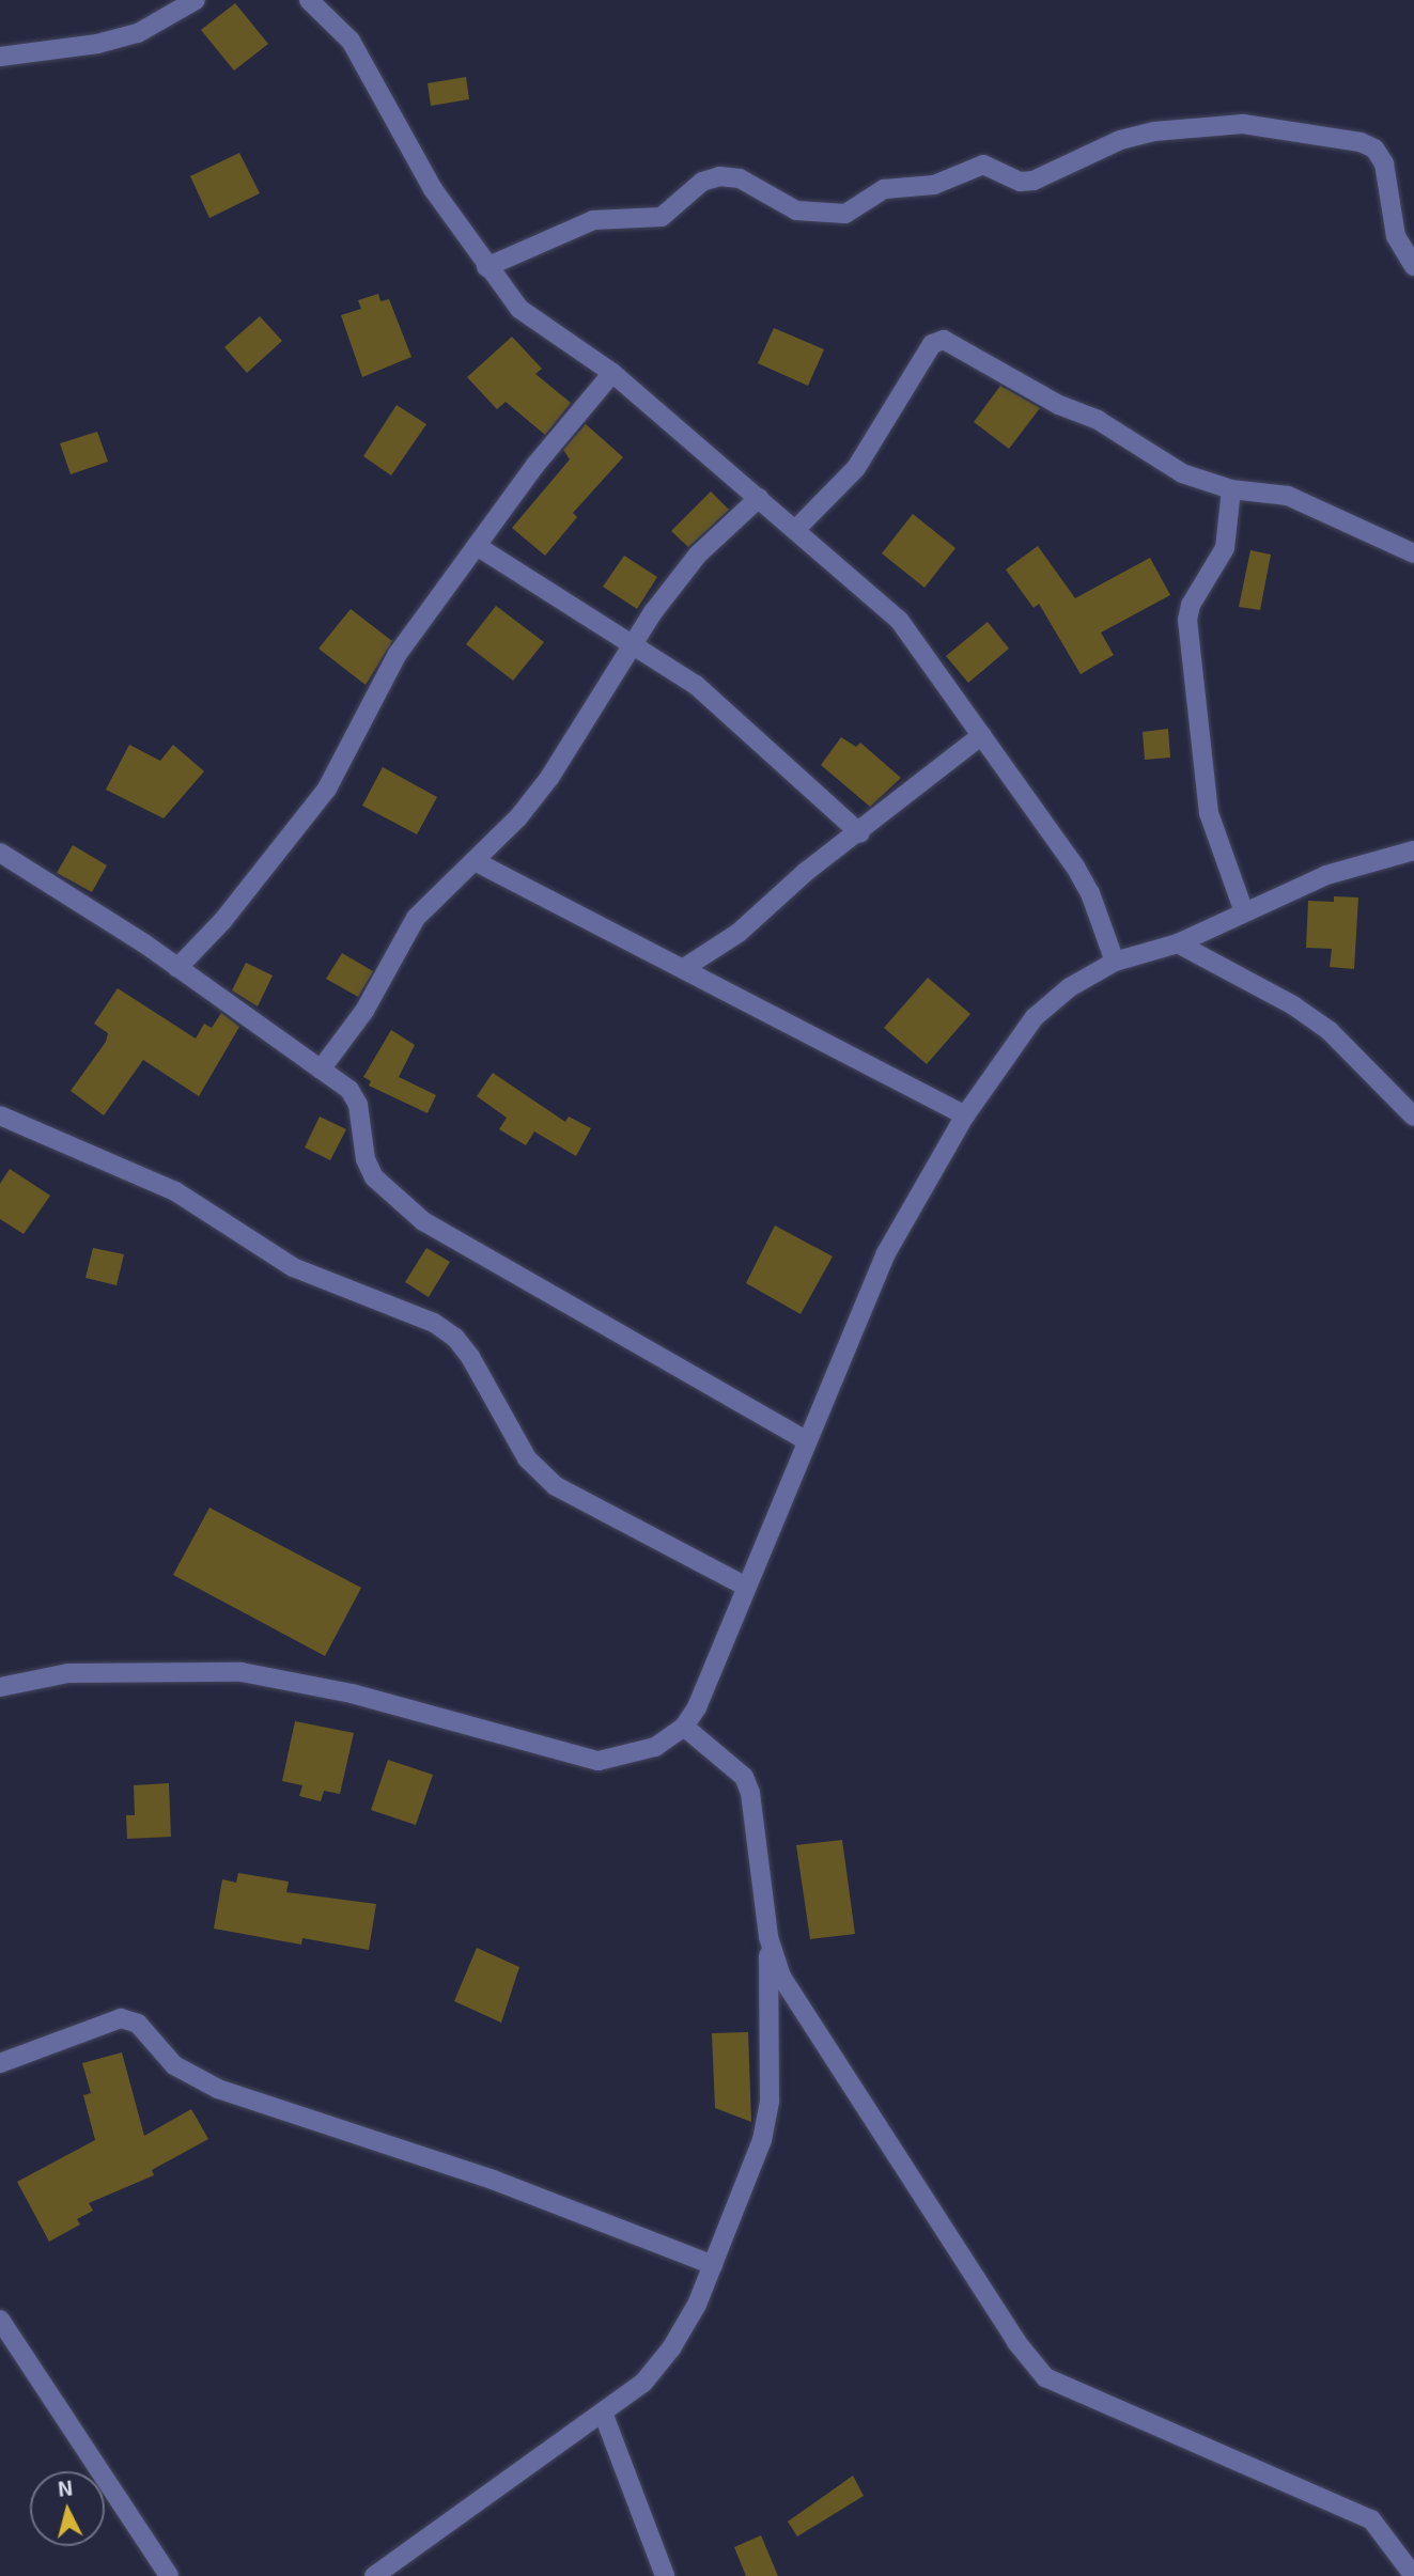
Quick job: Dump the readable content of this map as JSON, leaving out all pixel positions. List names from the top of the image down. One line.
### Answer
{"north":"top"}
